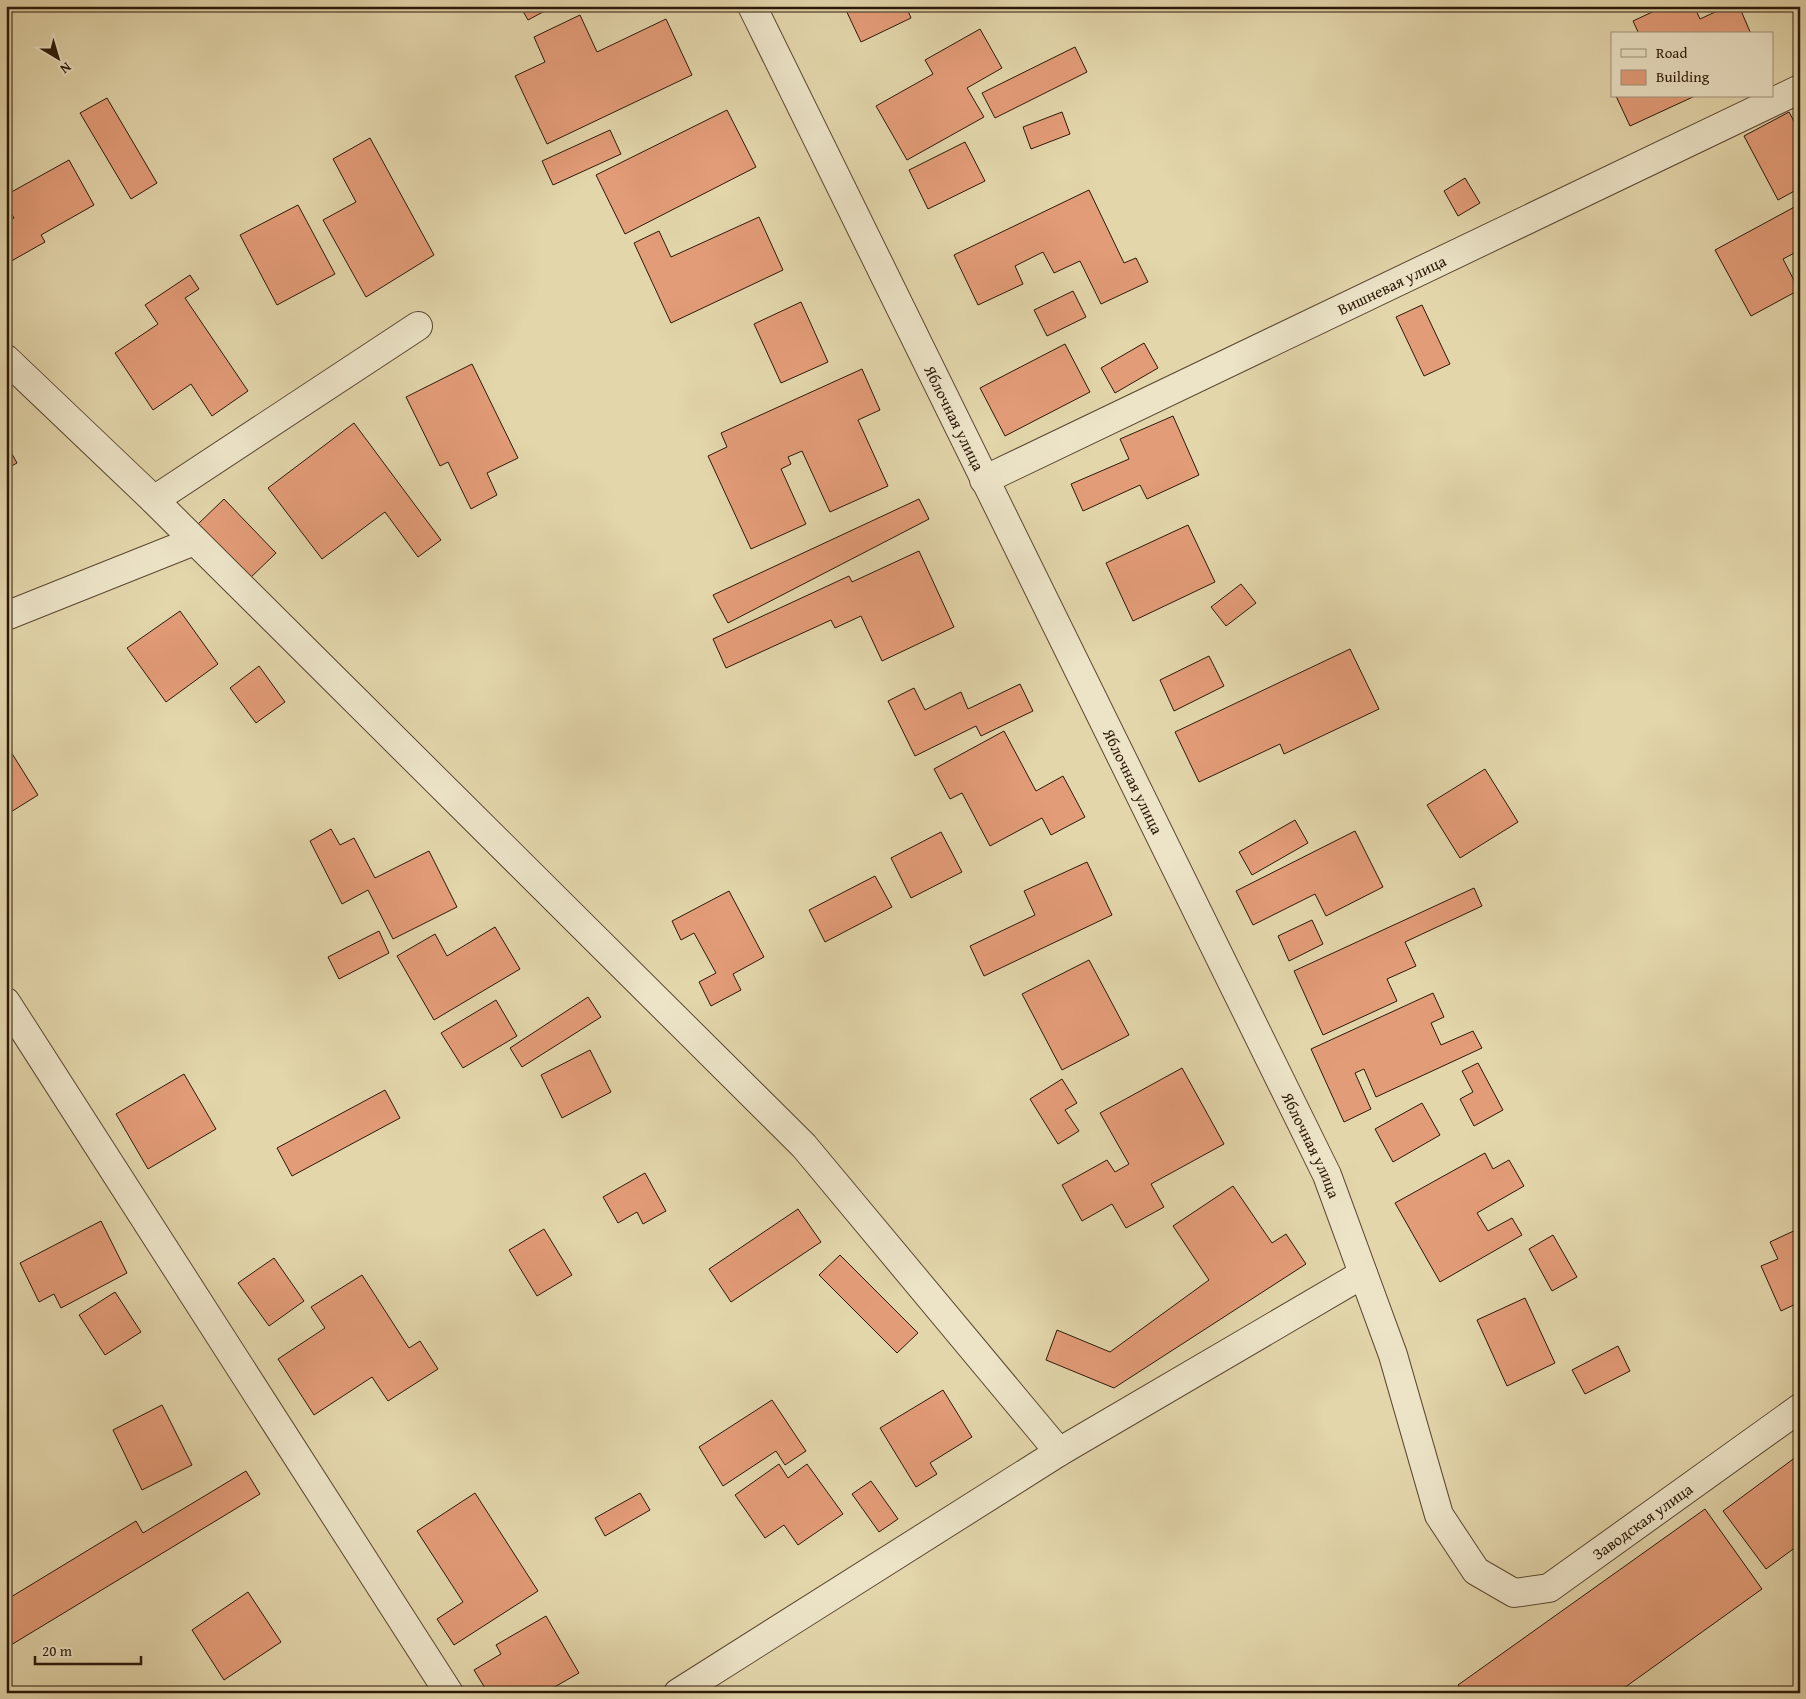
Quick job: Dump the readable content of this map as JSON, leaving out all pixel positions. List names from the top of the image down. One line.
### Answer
{"streets":{"street":["Вишневая улица","Яблочная улица","Заводская улица"]},"crossings":[["Вишневая улица","Яблочная улица"],["Яблочная улица","Заводская улица"]],"legend":["Road","Building"],"scale_bar":"20 m","north":"bottom right"}
